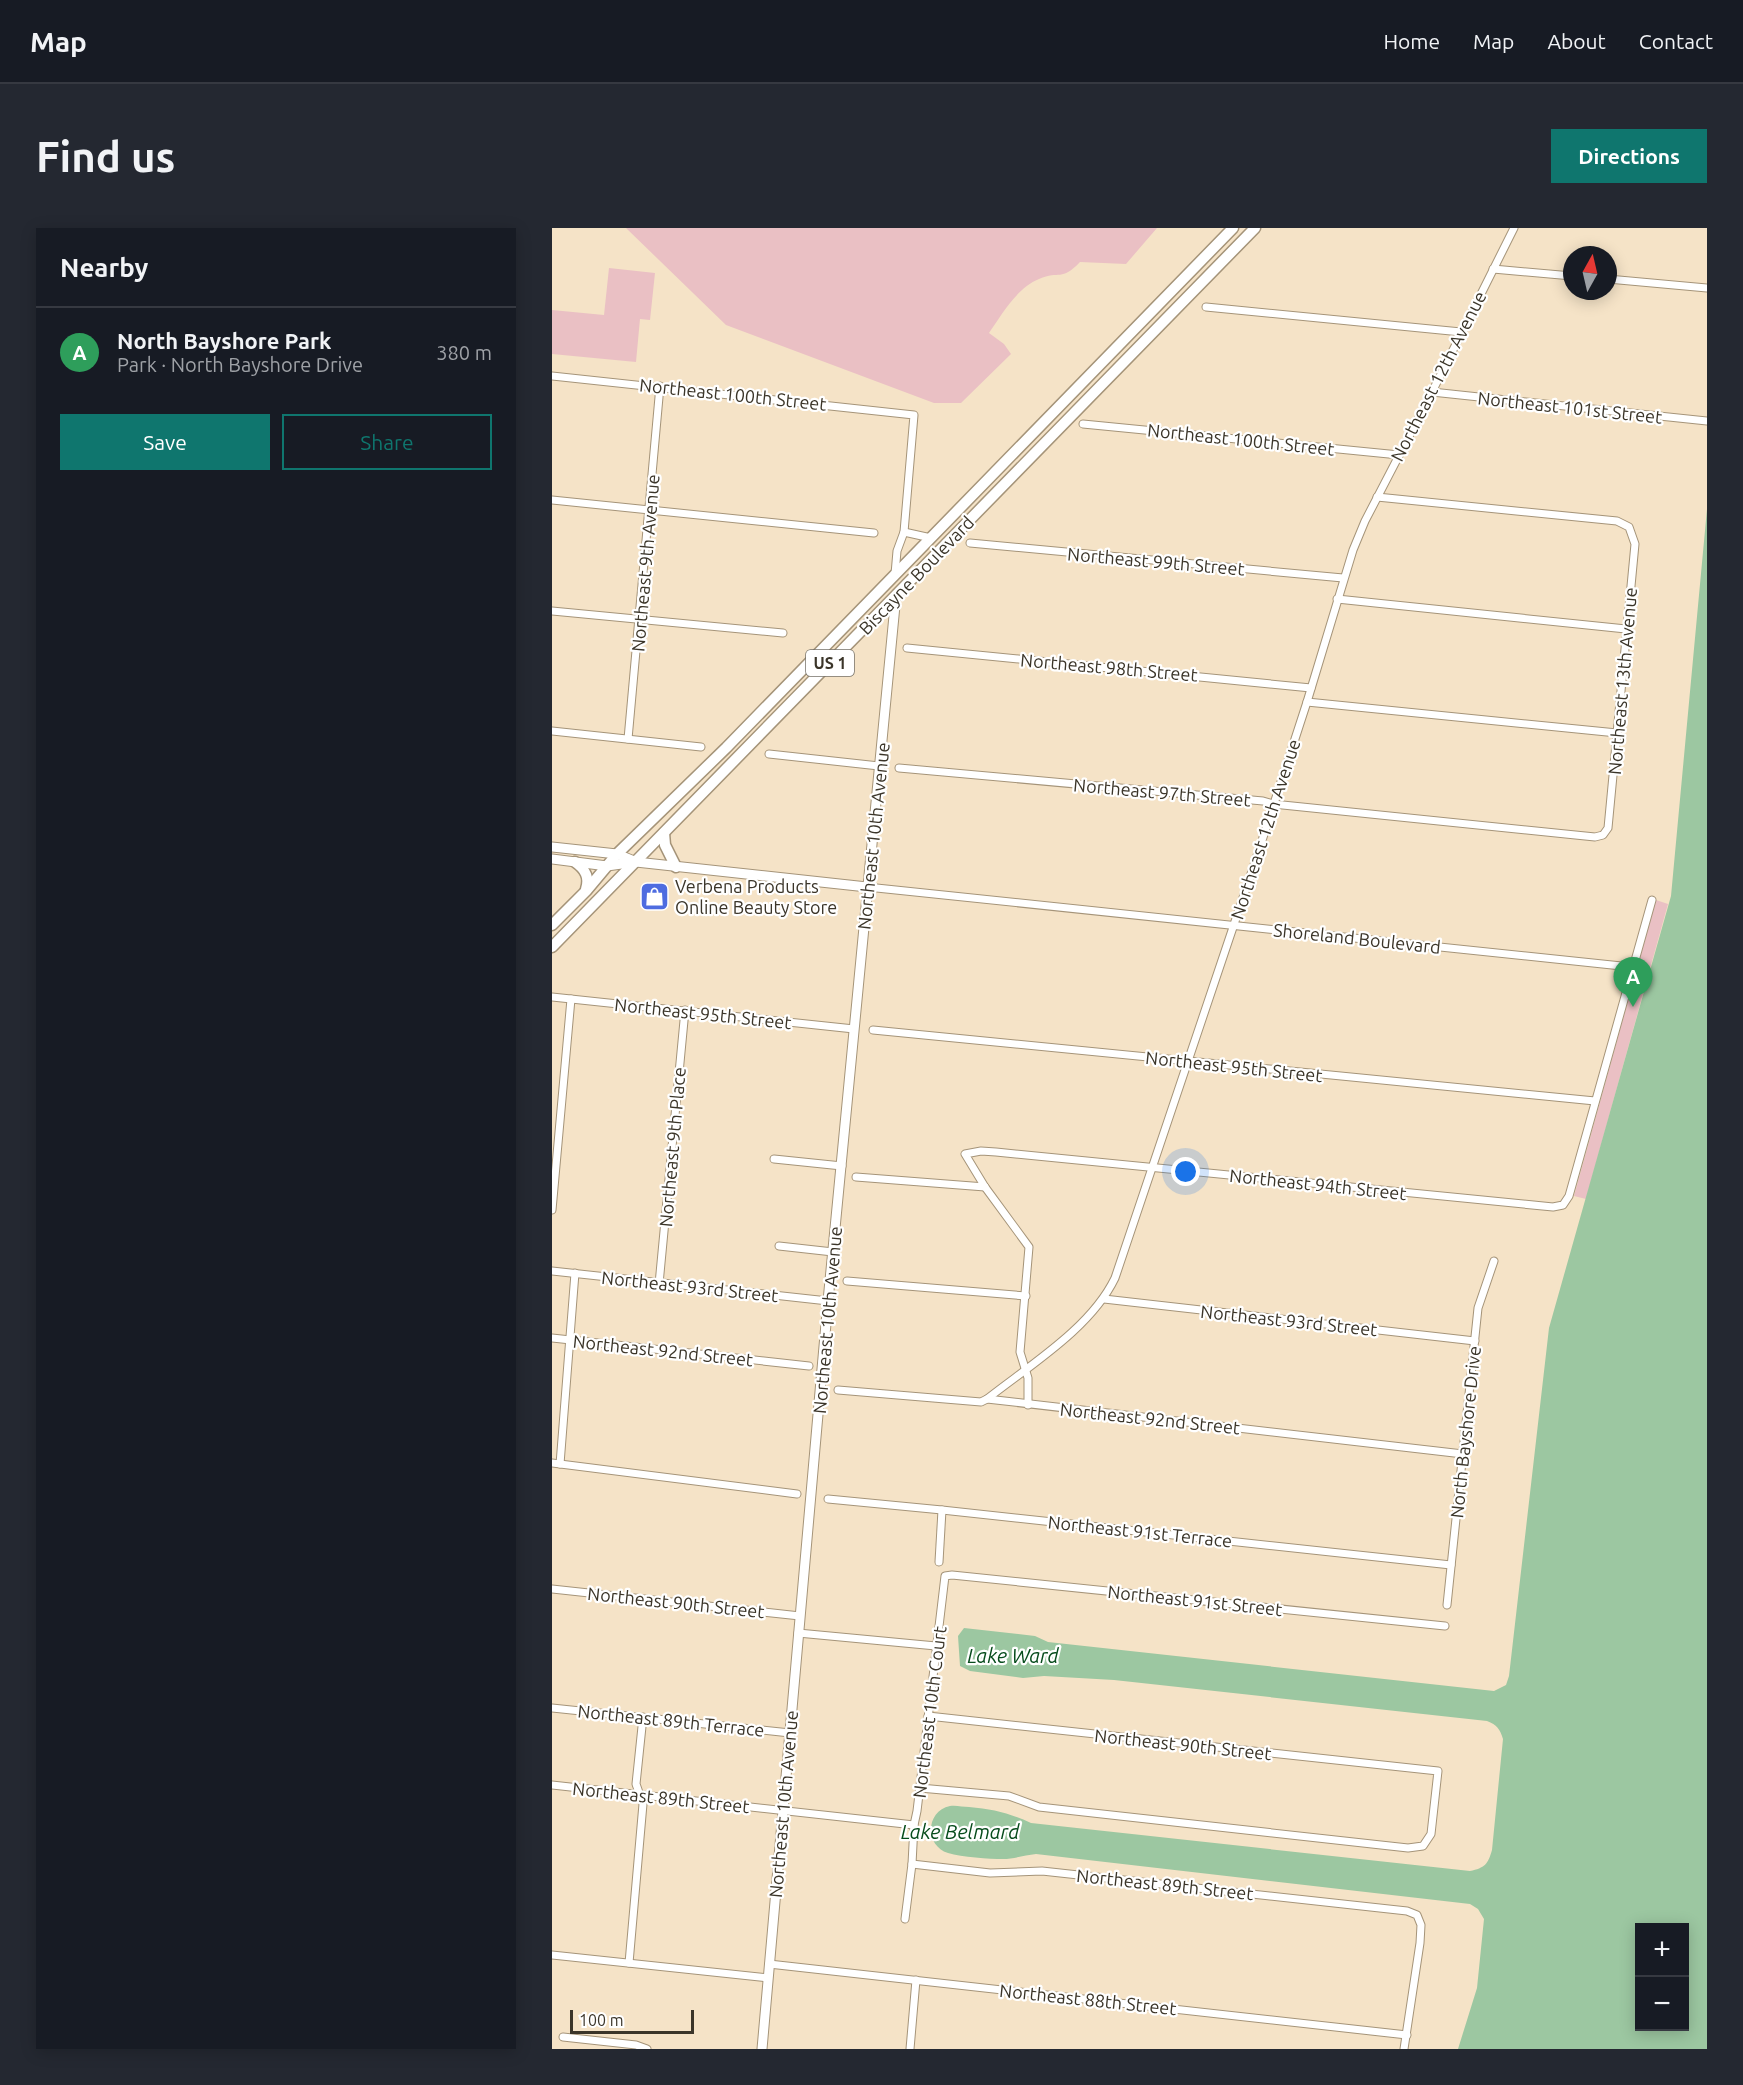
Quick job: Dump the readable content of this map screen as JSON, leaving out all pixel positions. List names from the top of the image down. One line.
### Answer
{"streets":{"main road":["Biscayne Boulevard","US 1"],"street":["Northeast 12th Avenue","Northeast 100th Street","Northeast 101st Street","Northeast 99th Street","Northeast 9th Avenue","Northeast 98th Street","Northeast 13th Avenue","Northeast 97th Street","Northeast 10th Avenue","Shoreland Boulevard","Northeast 95th Street","Northeast 9th Place","Northeast 94th Street","Northeast 93rd Street","Northeast 92nd Street","North Bayshore Drive","Northeast 91st Terrace","Northeast 91st Street","Northeast 90th Street","Northeast 10th Court","Northeast 89th Terrace","Northeast 89th Street","Northeast 88th Street"]},"crossings":[["Northeast 12th Avenue","Northeast 100th Street"],["Northeast 12th Avenue","Northeast 101st Street"],["Northeast 12th Avenue","Northeast 99th Street"],["Northeast 12th Avenue","Northeast 98th Street"],["Northeast 12th Avenue","Northeast 13th Avenue"],["Northeast 12th Avenue","Northeast 97th Street"],["Northeast 12th Avenue","Shoreland Boulevard"],["Northeast 12th Avenue","Northeast 95th Street"],["Northeast 12th Avenue","Northeast 94th Street"],["Northeast 12th Avenue","Northeast 93rd Street"],["Northeast 12th Avenue","Northeast 92nd Street"],["Northeast 100th Street","Northeast 9th Avenue"],["Biscayne Boulevard","Northeast 10th Avenue"],["Northeast 13th Avenue","Northeast 97th Street"],["Northeast 10th Avenue","Shoreland Boulevard"],["Northeast 10th Avenue","Northeast 95th Street"],["Northeast 10th Avenue","Northeast 93rd Street"],["Northeast 10th Avenue","Northeast 90th Street"],["Northeast 10th Avenue","Northeast 89th Terrace"],["Northeast 10th Avenue","Northeast 89th Street"],["Northeast 10th Avenue","Northeast 88th Street"],["Northeast 95th Street","Northeast 9th Place"],["Northeast 95th Street","Northeast 94th Street"],["Northeast 9th Place","Northeast 93rd Street"],["Northeast 93rd Street","North Bayshore Drive"],["Northeast 92nd Street","North Bayshore Drive"],["North Bayshore Drive","Northeast 91st Terrace"],["Northeast 91st Street","Northeast 10th Court"],["Northeast 90th Street","Northeast 10th Court"],["Northeast 10th Court","Northeast 89th Street"],["Northeast 89th Street","Northeast 88th Street"]],"water":["Lake Ward","Lake Belmard"],"places":{"shop":["Verbena Products Online Beauty Store"]},"scale_bar":"100 m","north":"top","page":{"header":"Map","nav":["Home","Map","About","Contact"],"buttons":["Directions",["Save","Share"]],"title":"Find us","heading":"Nearby","list":[{"mark":"A","name":"North Bayshore Park","note":"Park · North Bayshore Drive","value":"380 m"}],"pins":"A","map_buttons":["+","−"],"scale":"100 m"}}
